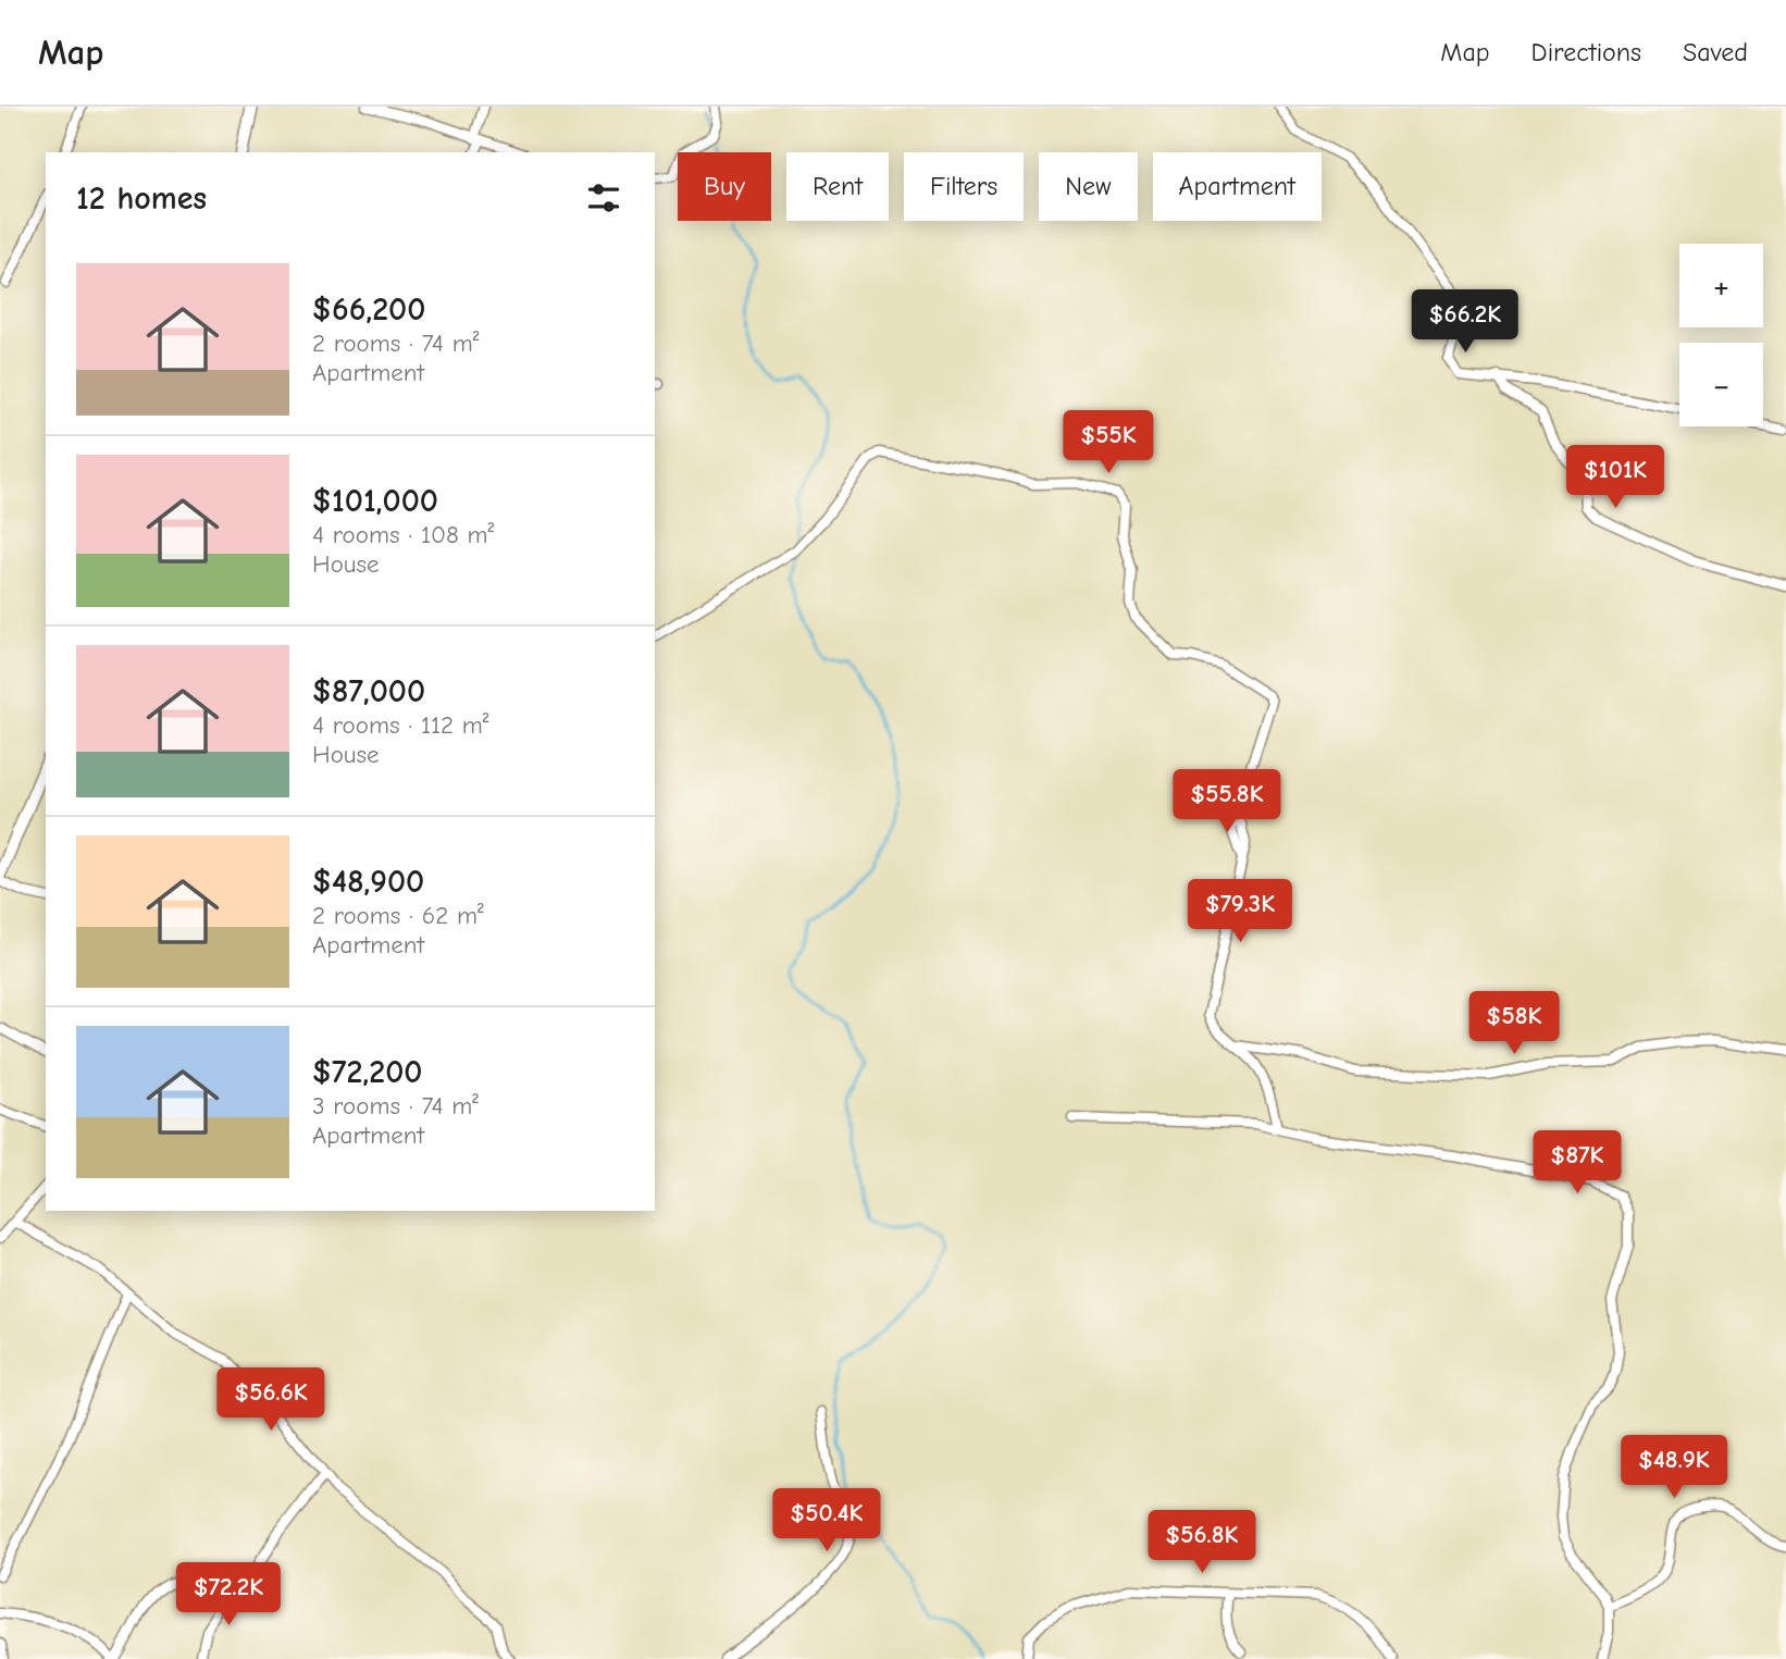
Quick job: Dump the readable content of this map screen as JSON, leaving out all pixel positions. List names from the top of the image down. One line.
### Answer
{"page":{"header":"Map","nav":["Map","Directions","Saved"],"chip":["Buy","Rent","Filters","New","Apartment"],"heading":"12 homes","map_buttons":["+","−"],"list":[{"name":"$66,200","note":"2 rooms · 74 m² · Apartment"},{"name":"$101,000","note":"4 rooms · 108 m² · House"},{"name":"$87,000","note":"4 rooms · 112 m² · House"},{"name":"$48,900","note":"2 rooms · 62 m² · Apartment"},{"name":"$72,200","note":"3 rooms · 74 m² · Apartment"}],"price":["$66.2K","$55K","$101K","$55.8K","$79.3K","$58K","$87K","$56.6K","$48.9K","$50.4K","$56.8K","$72.2K"]}}
